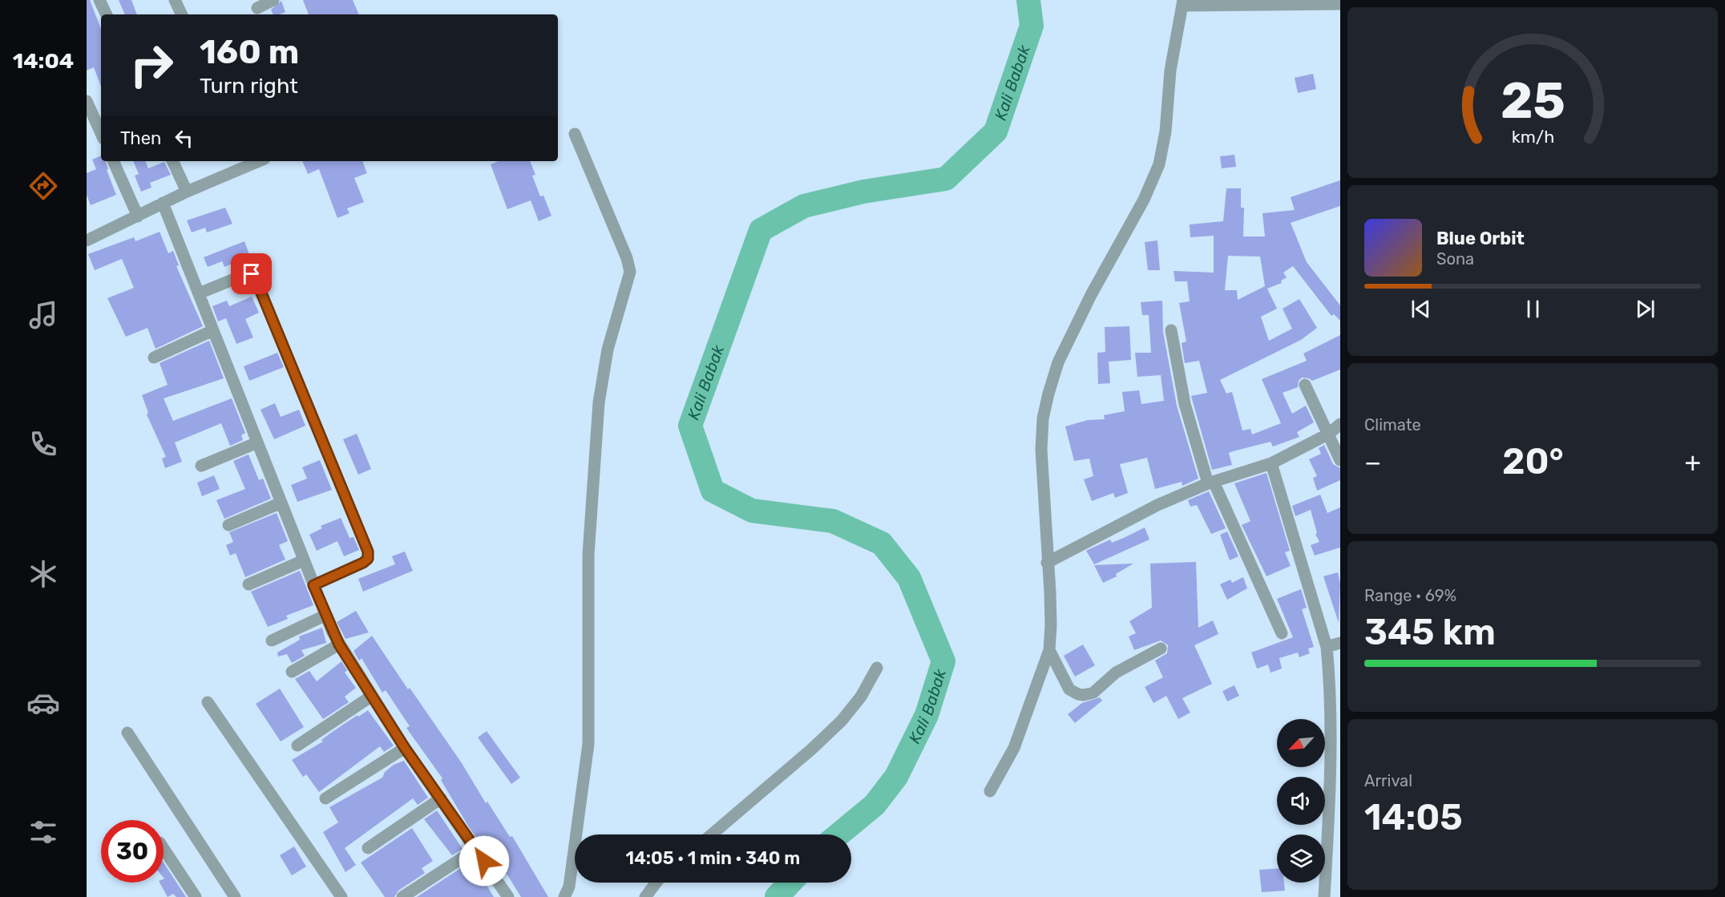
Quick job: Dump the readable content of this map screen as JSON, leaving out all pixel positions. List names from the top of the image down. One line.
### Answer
{"water":["Kali Babak"],"north":"bottom left","page":{"tabs":"14:04","turn":["160 m","Turn right"],"then":"Then","song":["Blue Orbit","Sona"],"tile":["Climate",["Range · 69%","345 km"],["Arrival","14:05"]],"heat":["−","20°","+"],"limit":"30","trip":"14:05 · 1 min · 340 m","gauge":["25","km/h"]}}
